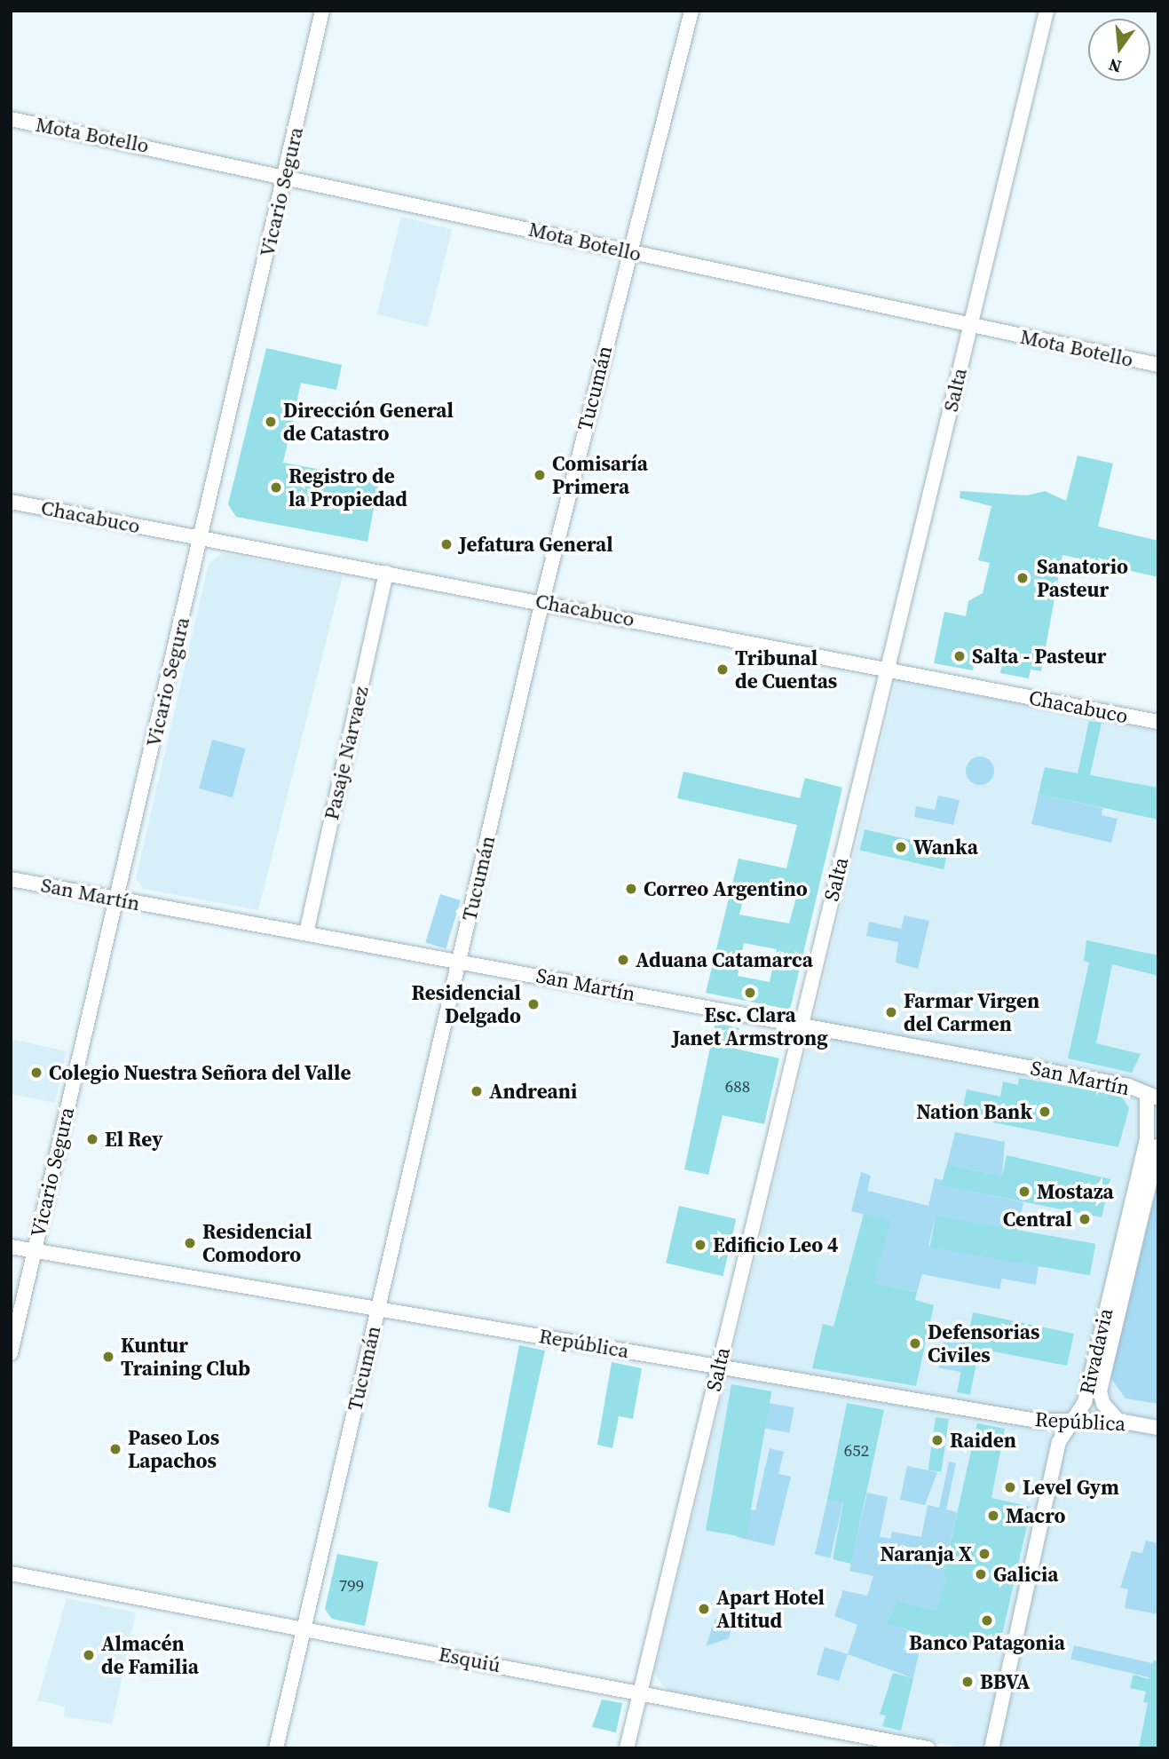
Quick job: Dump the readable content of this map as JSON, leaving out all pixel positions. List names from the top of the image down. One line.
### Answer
{"streets":{"street":["Mota Botello","Vicario Segura","Tucumán","Salta","Chacabuco","Pasaje Narvaez","San Martín","República","Rivadavia","Esquiú"]},"crossings":[["Mota Botello","Vicario Segura"],["Mota Botello","Tucumán"],["Mota Botello","Salta"],["Vicario Segura","Chacabuco"],["Vicario Segura","San Martín"],["Vicario Segura","República"],["Tucumán","Chacabuco"],["Tucumán","San Martín"],["Tucumán","República"],["Tucumán","Esquiú"],["Salta","Chacabuco"],["Salta","San Martín"],["Salta","República"],["Salta","Esquiú"],["Chacabuco","Pasaje Narvaez"],["Pasaje Narvaez","San Martín"],["San Martín","Rivadavia"],["República","Rivadavia"]],"places":["Dirección General de Catastro","Comisaría Primera","Registro de la Propiedad","Jefatura General","Sanatorio Pasteur","Salta - Pasteur","Tribunal de Cuentas","Wanka","Correo Argentino","Aduana Catamarca","Esc. Clara Janet Armstrong","Residencial Delgado","Farmar Virgen del Carmen","Colegio Nuestra Señora del Valle","Andreani","Nation Bank","El Rey","Mostaza","Central","Residencial Comodoro","Edificio Leo 4","Defensorias Civiles","Kuntur Training Club","Raiden","Paseo Los Lapachos","Level Gym","Macro","Naranja X","Galicia","Apart Hotel Altitud","Banco Patagonia","Almacén de Familia","BBVA"],"house_numbers":["688","652","799"],"north":"bottom"}
